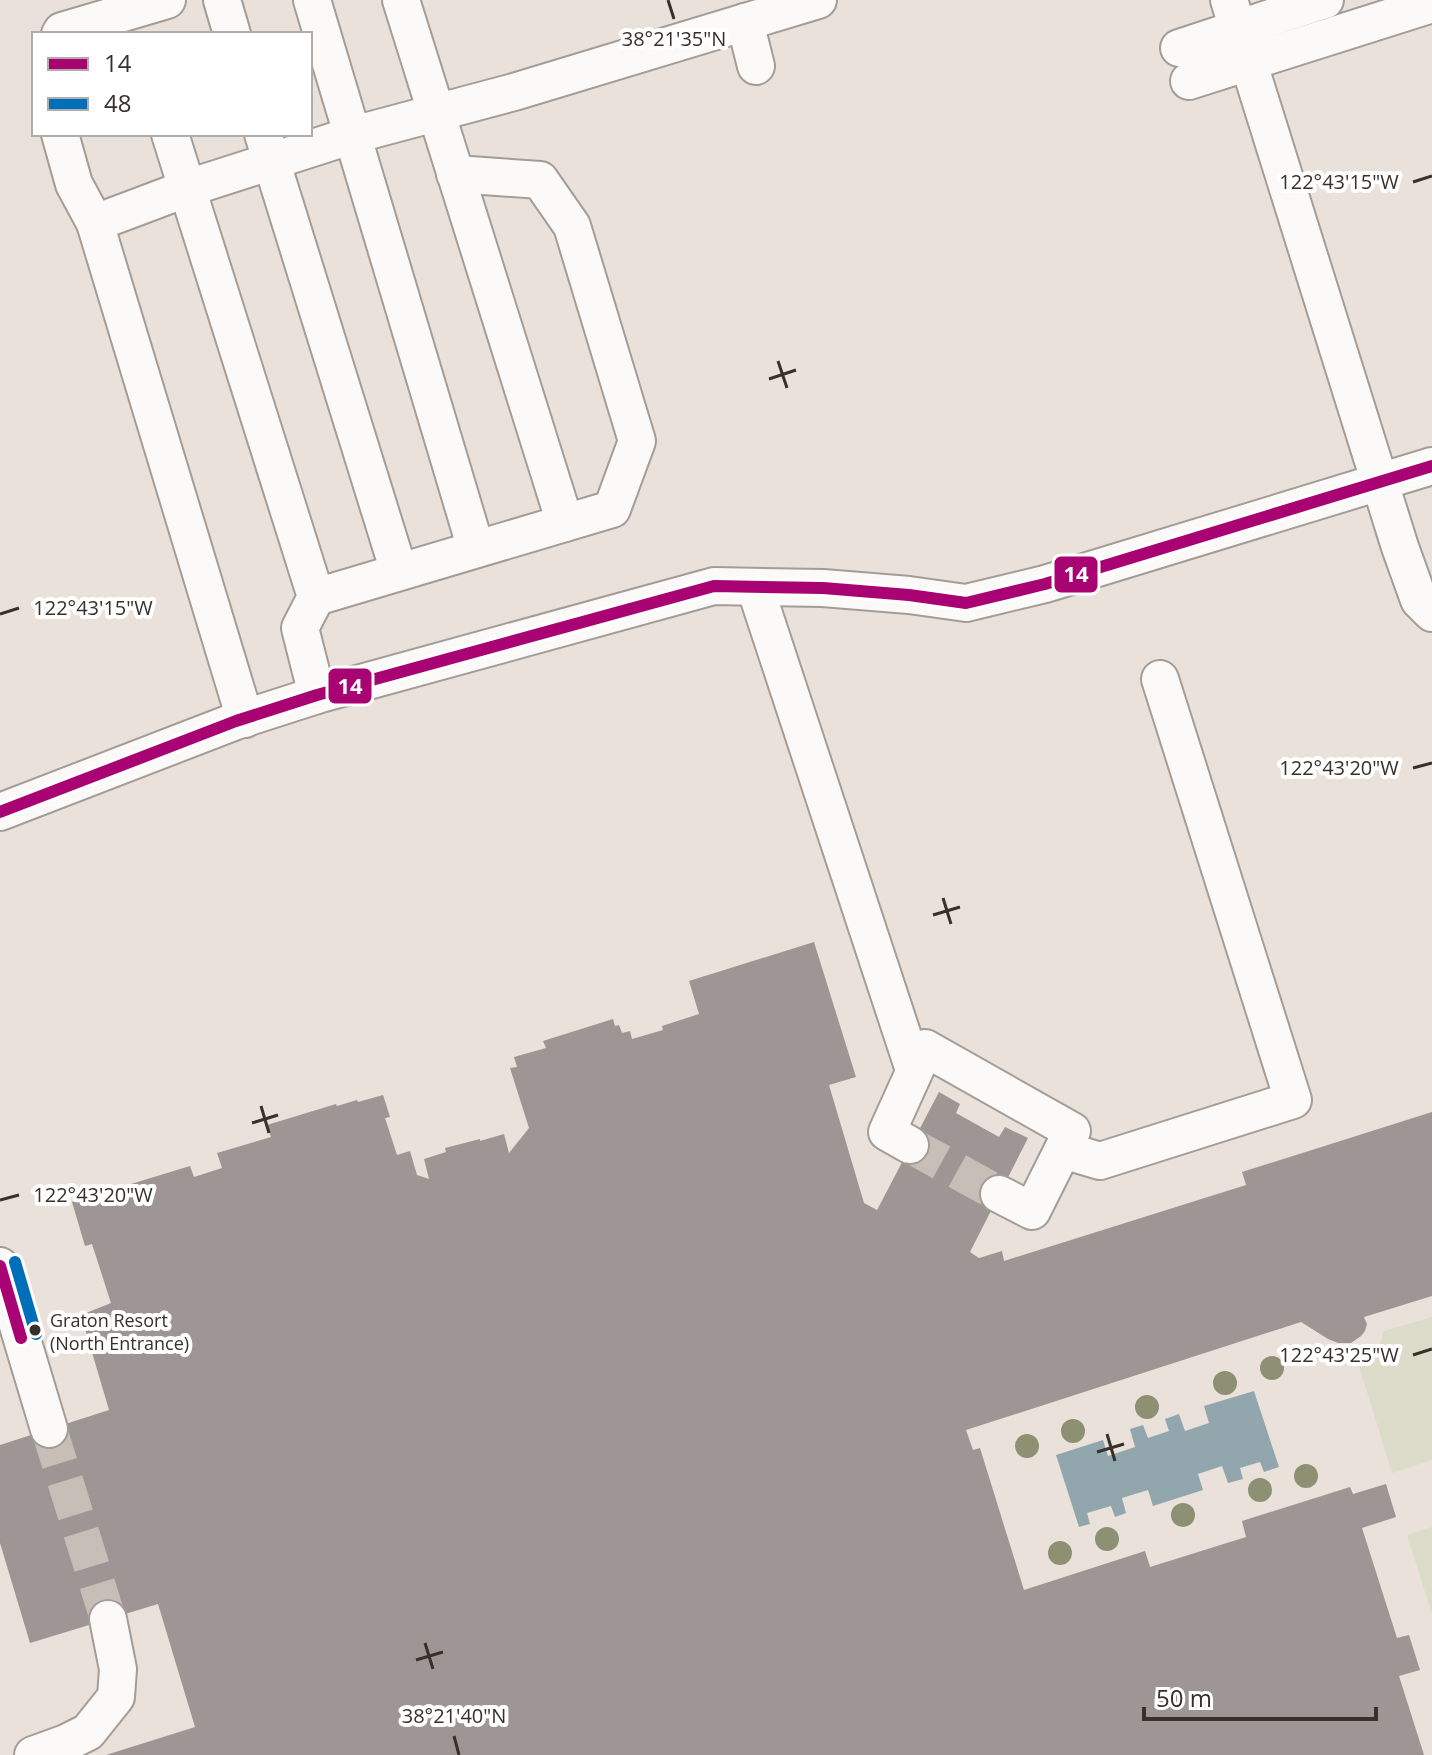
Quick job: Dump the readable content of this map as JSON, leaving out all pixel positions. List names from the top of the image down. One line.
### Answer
{"places":["Graton Resort (North Entrance)"],"lines":["transit line 14","transit line 48"],"legend":["14","48"],"scale_bar":"50 m","coordinates":["38°21'35\"N","122°43'15\"W","122°43'20\"W","122°43'25\"W","38°21'40\"N"]}
